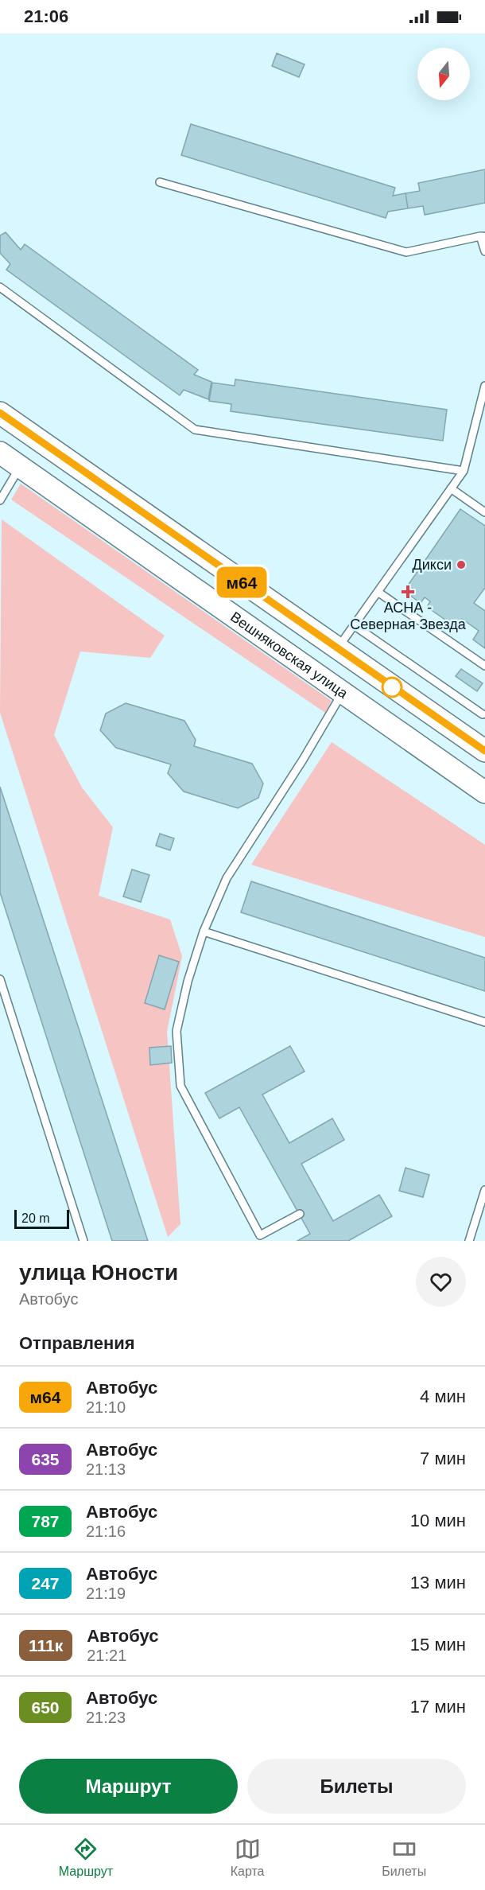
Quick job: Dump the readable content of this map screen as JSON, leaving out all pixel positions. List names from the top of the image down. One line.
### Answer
{"streets":{"main road":["Вешняковская улица"]},"places":{"other":["Дикси"],"health":["АСНА - Северная Звезда"]},"lines":["bus line м64"],"scale_bar":"20 m","north":"bottom","page":{"status":"21:06","on_map":"м64","scale":"20 m","heading":[["улица Юности","Автобус"],"Отправления"],"list":[{"mark":"м64","name":"Автобус","note":"21:10","value":"4 мин"},{"mark":"635","name":"Автобус","note":"21:13","value":"7 мин"},{"mark":"787","name":"Автобус","note":"21:16","value":"10 мин"},{"mark":"247","name":"Автобус","note":"21:19","value":"13 мин"},{"mark":"111к","name":"Автобус","note":"21:21","value":"15 мин"},{"mark":"650","name":"Автобус","note":"21:23","value":"17 мин"}],"buttons":["Маршрут","Билеты"],"tabs":["Маршрут","Карта","Билеты"]}}
